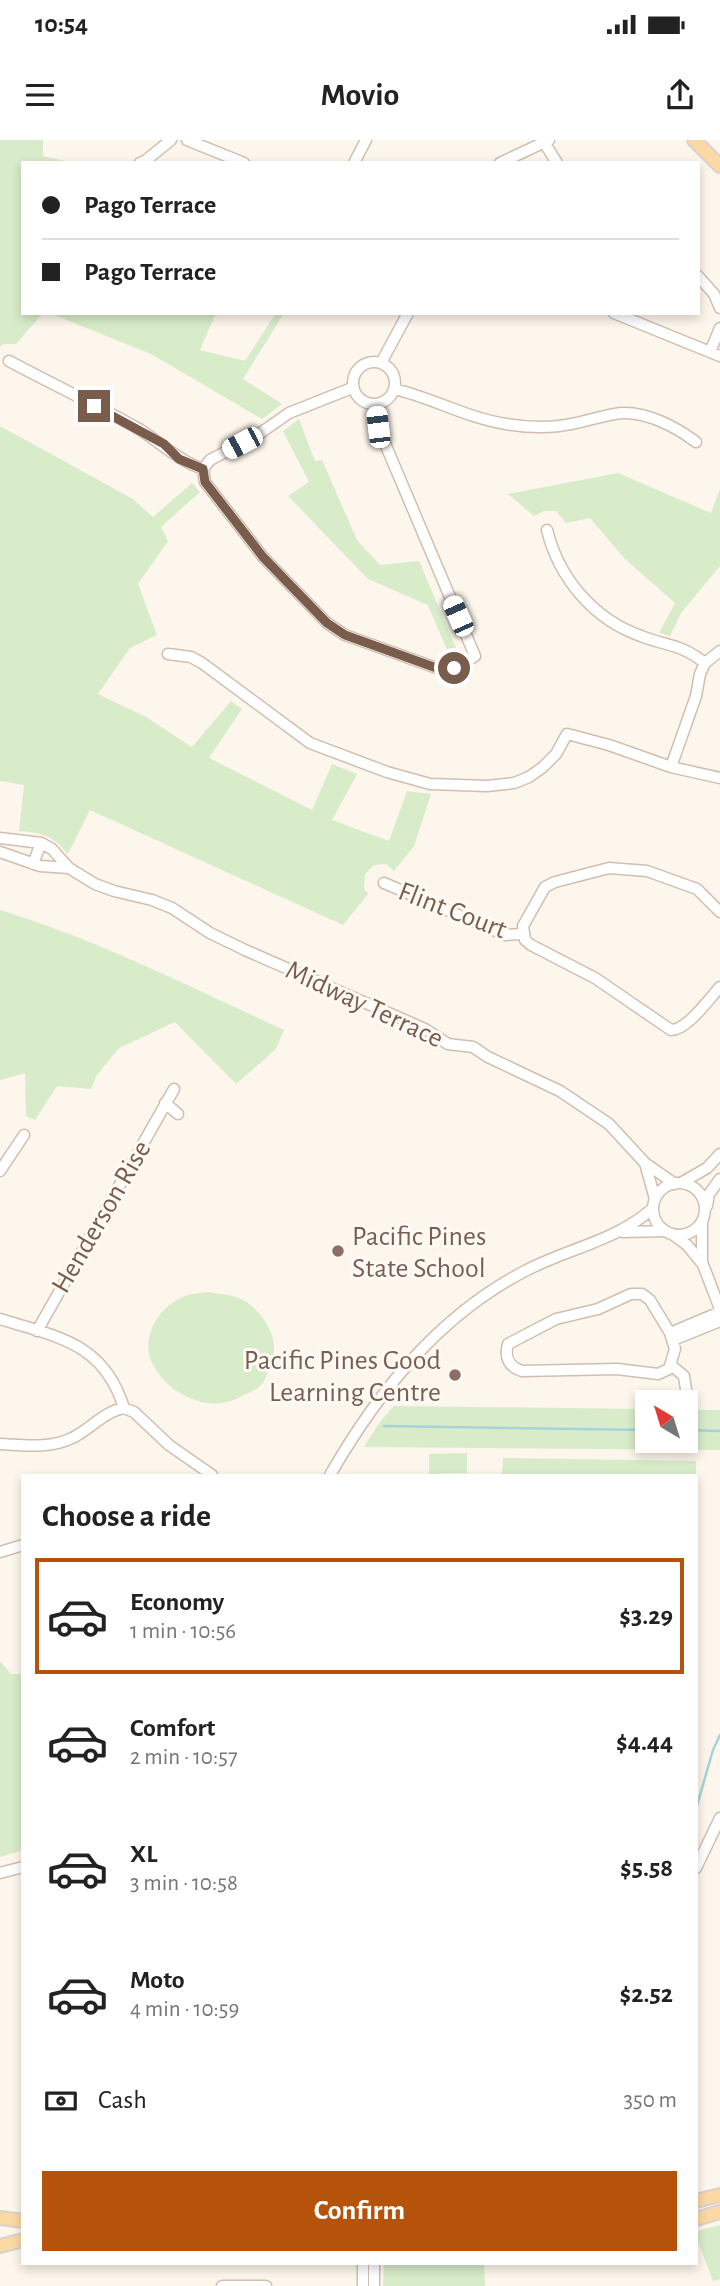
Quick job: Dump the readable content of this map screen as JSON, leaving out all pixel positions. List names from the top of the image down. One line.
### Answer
{"streets":{"street":["Flint Court","Midway Terrace","Henderson Rise"]},"places":["Pacific Pines State School","Pacific Pines Good Learning Centre"],"north":"top left","page":{"status":"10:54","header":"Movio","banner":["Pago Terrace","Pago Terrace"],"heading":"Choose a ride","list":[{"name":"Economy","note":"1 min · 10:56","value":"$3.29"},{"name":"Comfort","note":"2 min · 10:57","value":"$4.44"},{"name":"XL","note":"3 min · 10:58","value":"$5.58"},{"name":"Moto","note":"4 min · 10:59","value":"$2.52"}],"pay":["Cash","350 m"],"buttons":"Confirm"}}
